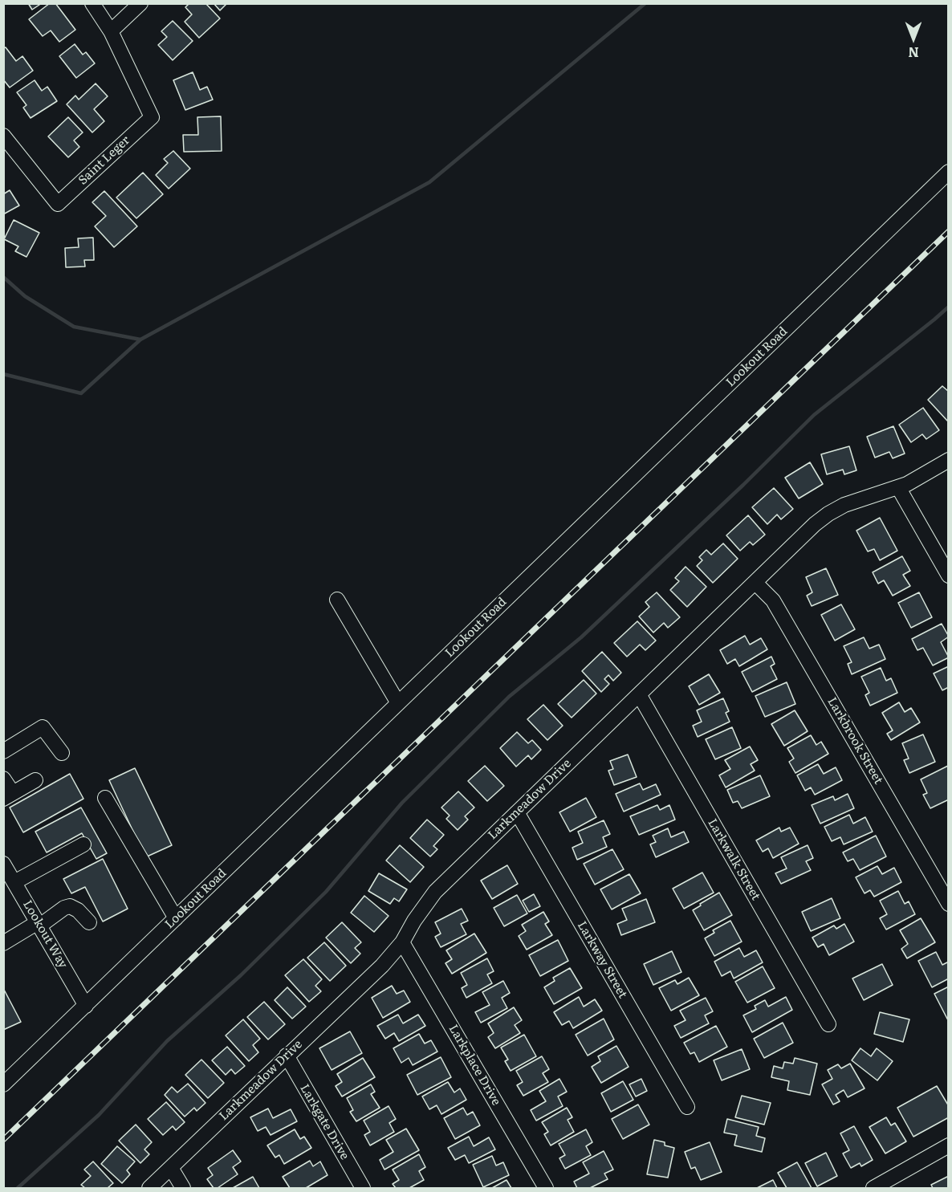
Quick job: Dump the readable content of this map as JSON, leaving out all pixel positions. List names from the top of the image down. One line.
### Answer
{"streets":{"street":["Saint Leger","Lookout Road","Larkbrook Street","Larkmeadow Drive","Larkwalk Street","Lookout Way","Larkway Street","Larkplace Drive","Larkgate Drive"]},"crossings":[["Lookout Road","Lookout Way"],["Larkbrook Street","Larkmeadow Drive"],["Larkmeadow Drive","Larkwalk Street"],["Larkmeadow Drive","Larkway Street"],["Larkmeadow Drive","Larkplace Drive"],["Larkmeadow Drive","Larkgate Drive"]],"north":"bottom"}
